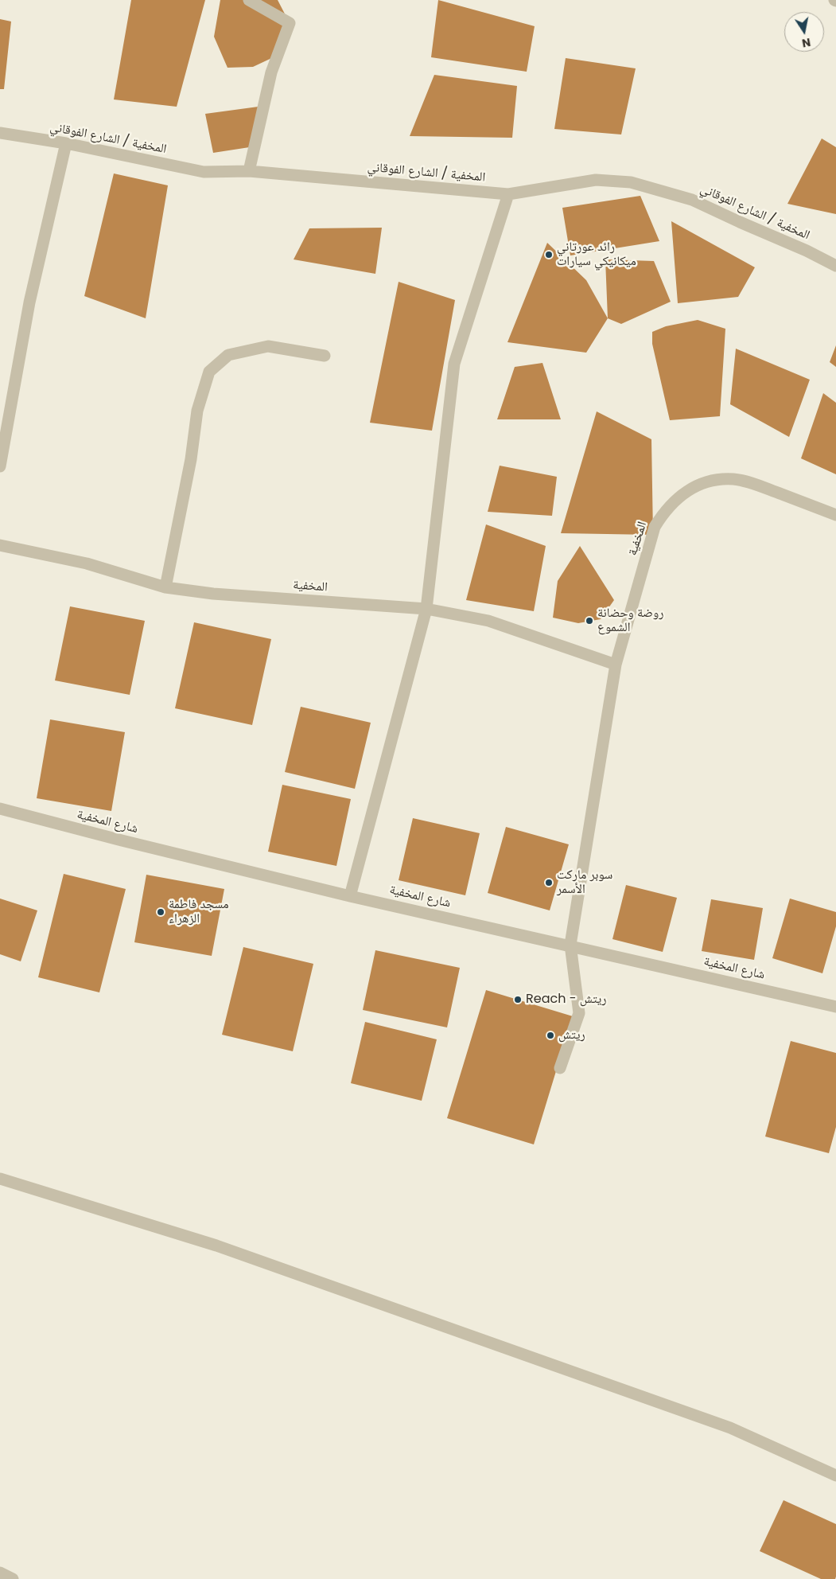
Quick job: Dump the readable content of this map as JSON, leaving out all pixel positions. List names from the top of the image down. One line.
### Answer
{"streets":{"street":["المخفية / الشارع الفوقاني","المخفية","شارع المخفية"]},"crossings":[["المخفية","شارع المخفية"]],"places":["رائد عورتاني ميكانيكي سيارات","روضة وحضانة الشموع","سوبر ماركت الأسمر","مسجد فاطمة الزهراء","Reach - ريتش","ريتش"],"north":"bottom"}
